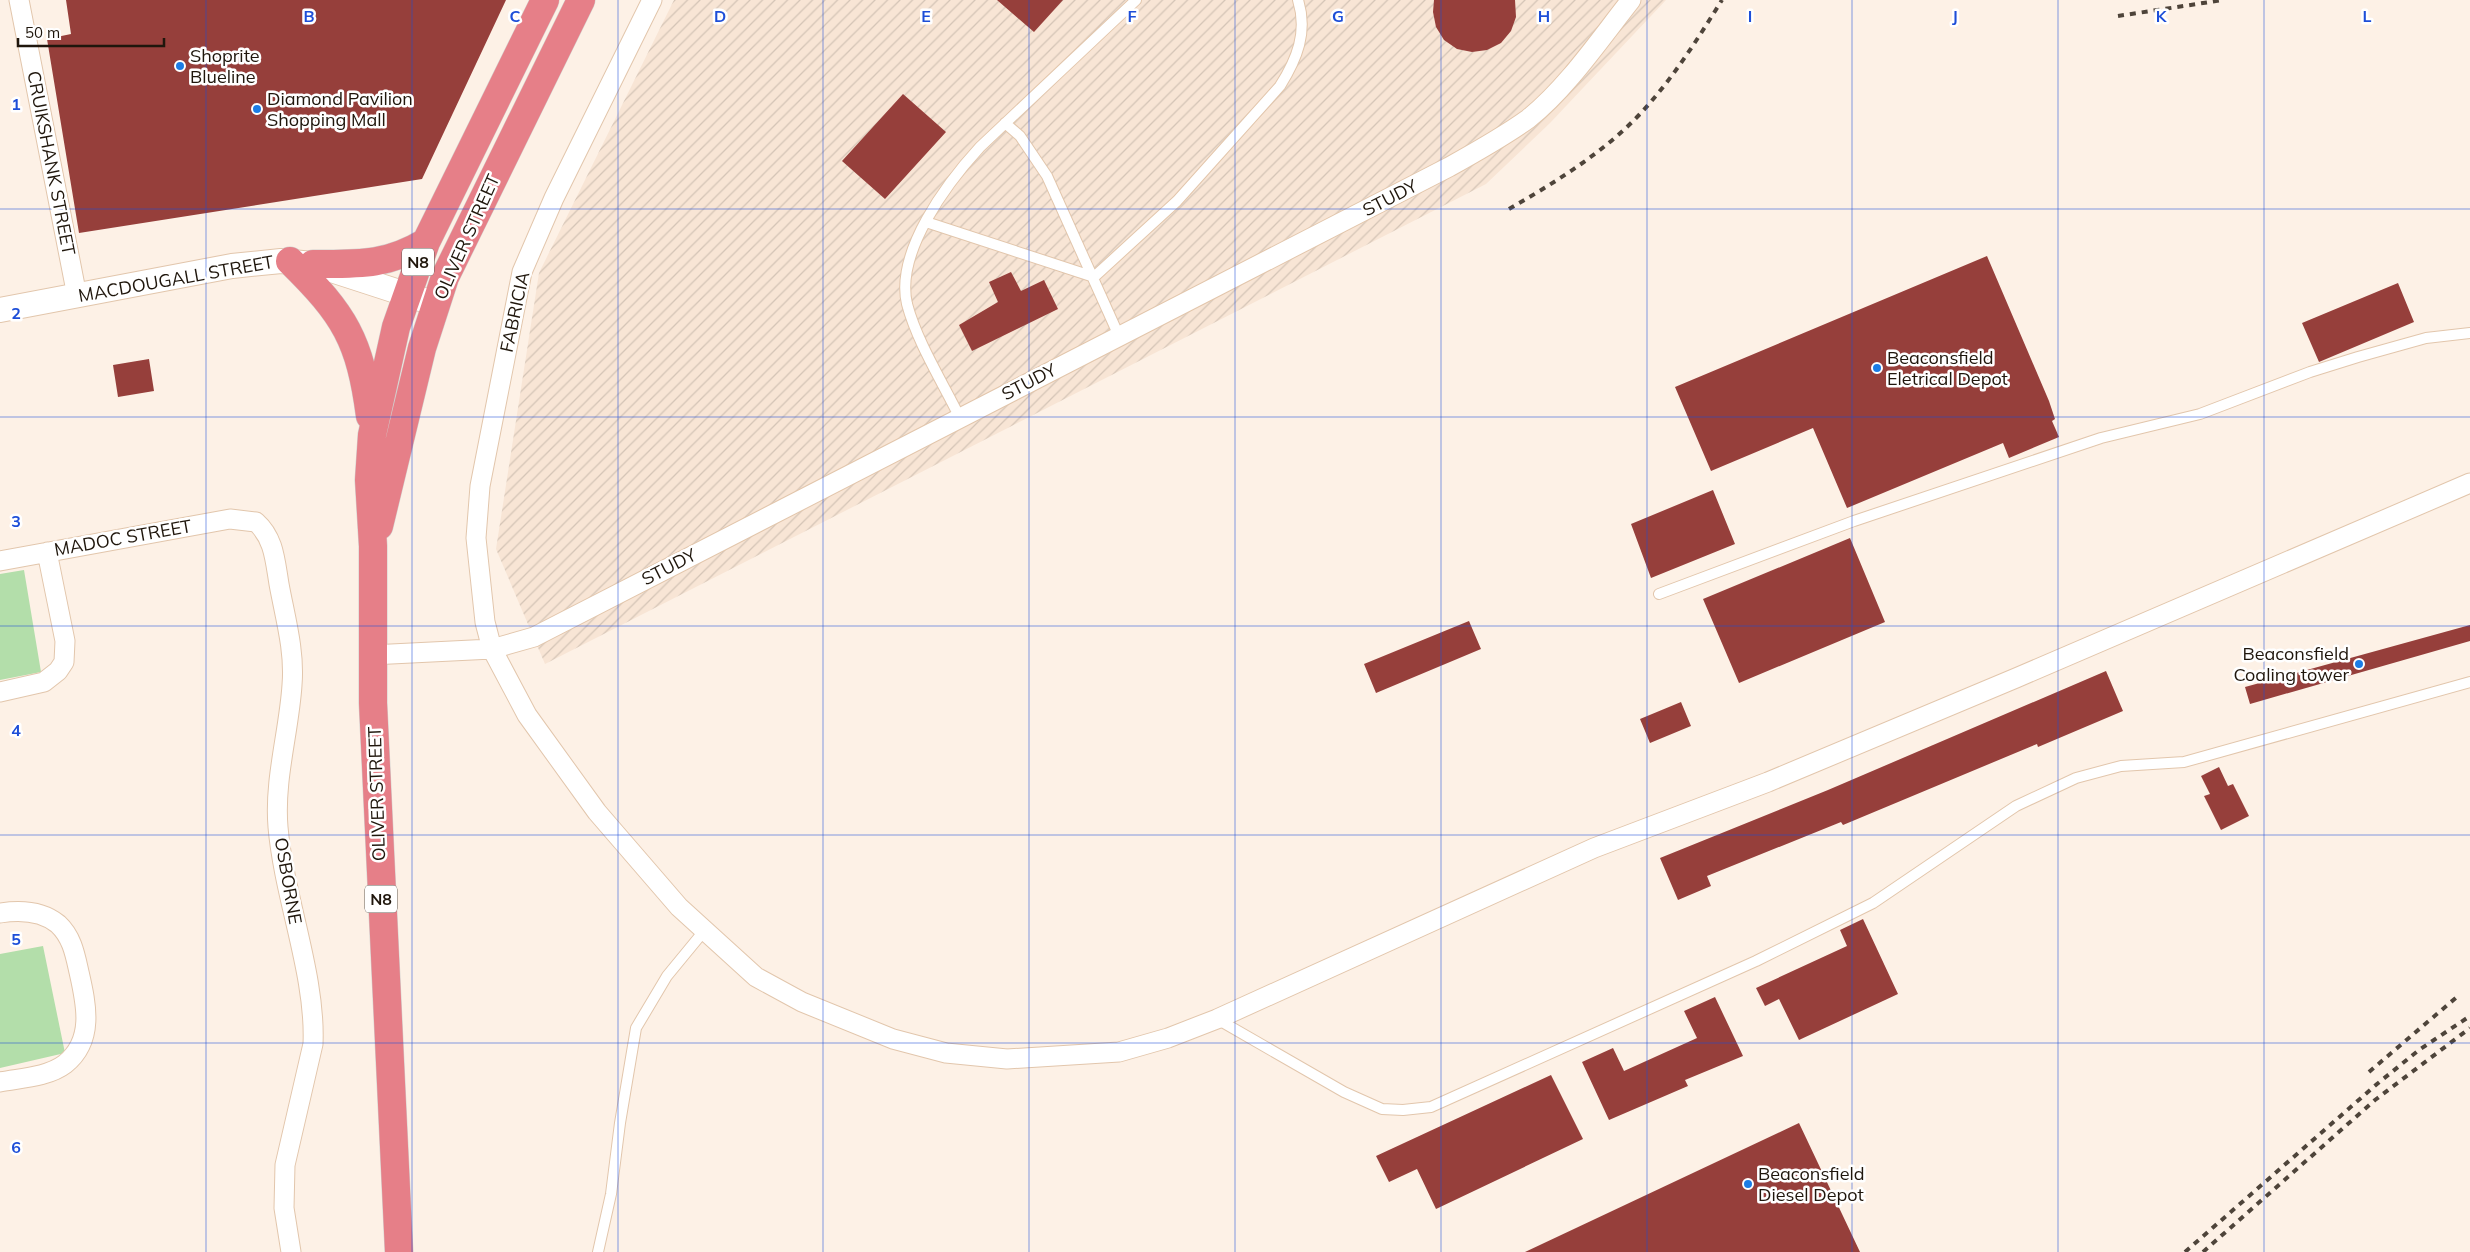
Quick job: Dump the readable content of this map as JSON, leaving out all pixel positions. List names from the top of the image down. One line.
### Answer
{"streets":{"highway":["OLIVER STREET","N8"],"street":["CRUIKSHANK STREET","STUDY","MACDOUGALL STREET","FABRICIA","MADOC STREET","OSBORNE"]},"crossings":[["CRUIKSHANK STREET","MACDOUGALL STREET"],["STUDY","OLIVER STREET"],["STUDY","FABRICIA"],["OLIVER STREET","MACDOUGALL STREET"],["MADOC STREET","OSBORNE"]],"places":["Shoprite Blueline","Diamond Pavilion Shopping Mall","Beaconsfield Eletrical Depot","Beaconsfield Coaling tower","Beaconsfield Diesel Depot"],"scale_bar":"50 m","grid":{"columns":["B","C","D","E","F","G","H","I","J","K","L"],"rows":["1","2","3","4","5","6"]}}
